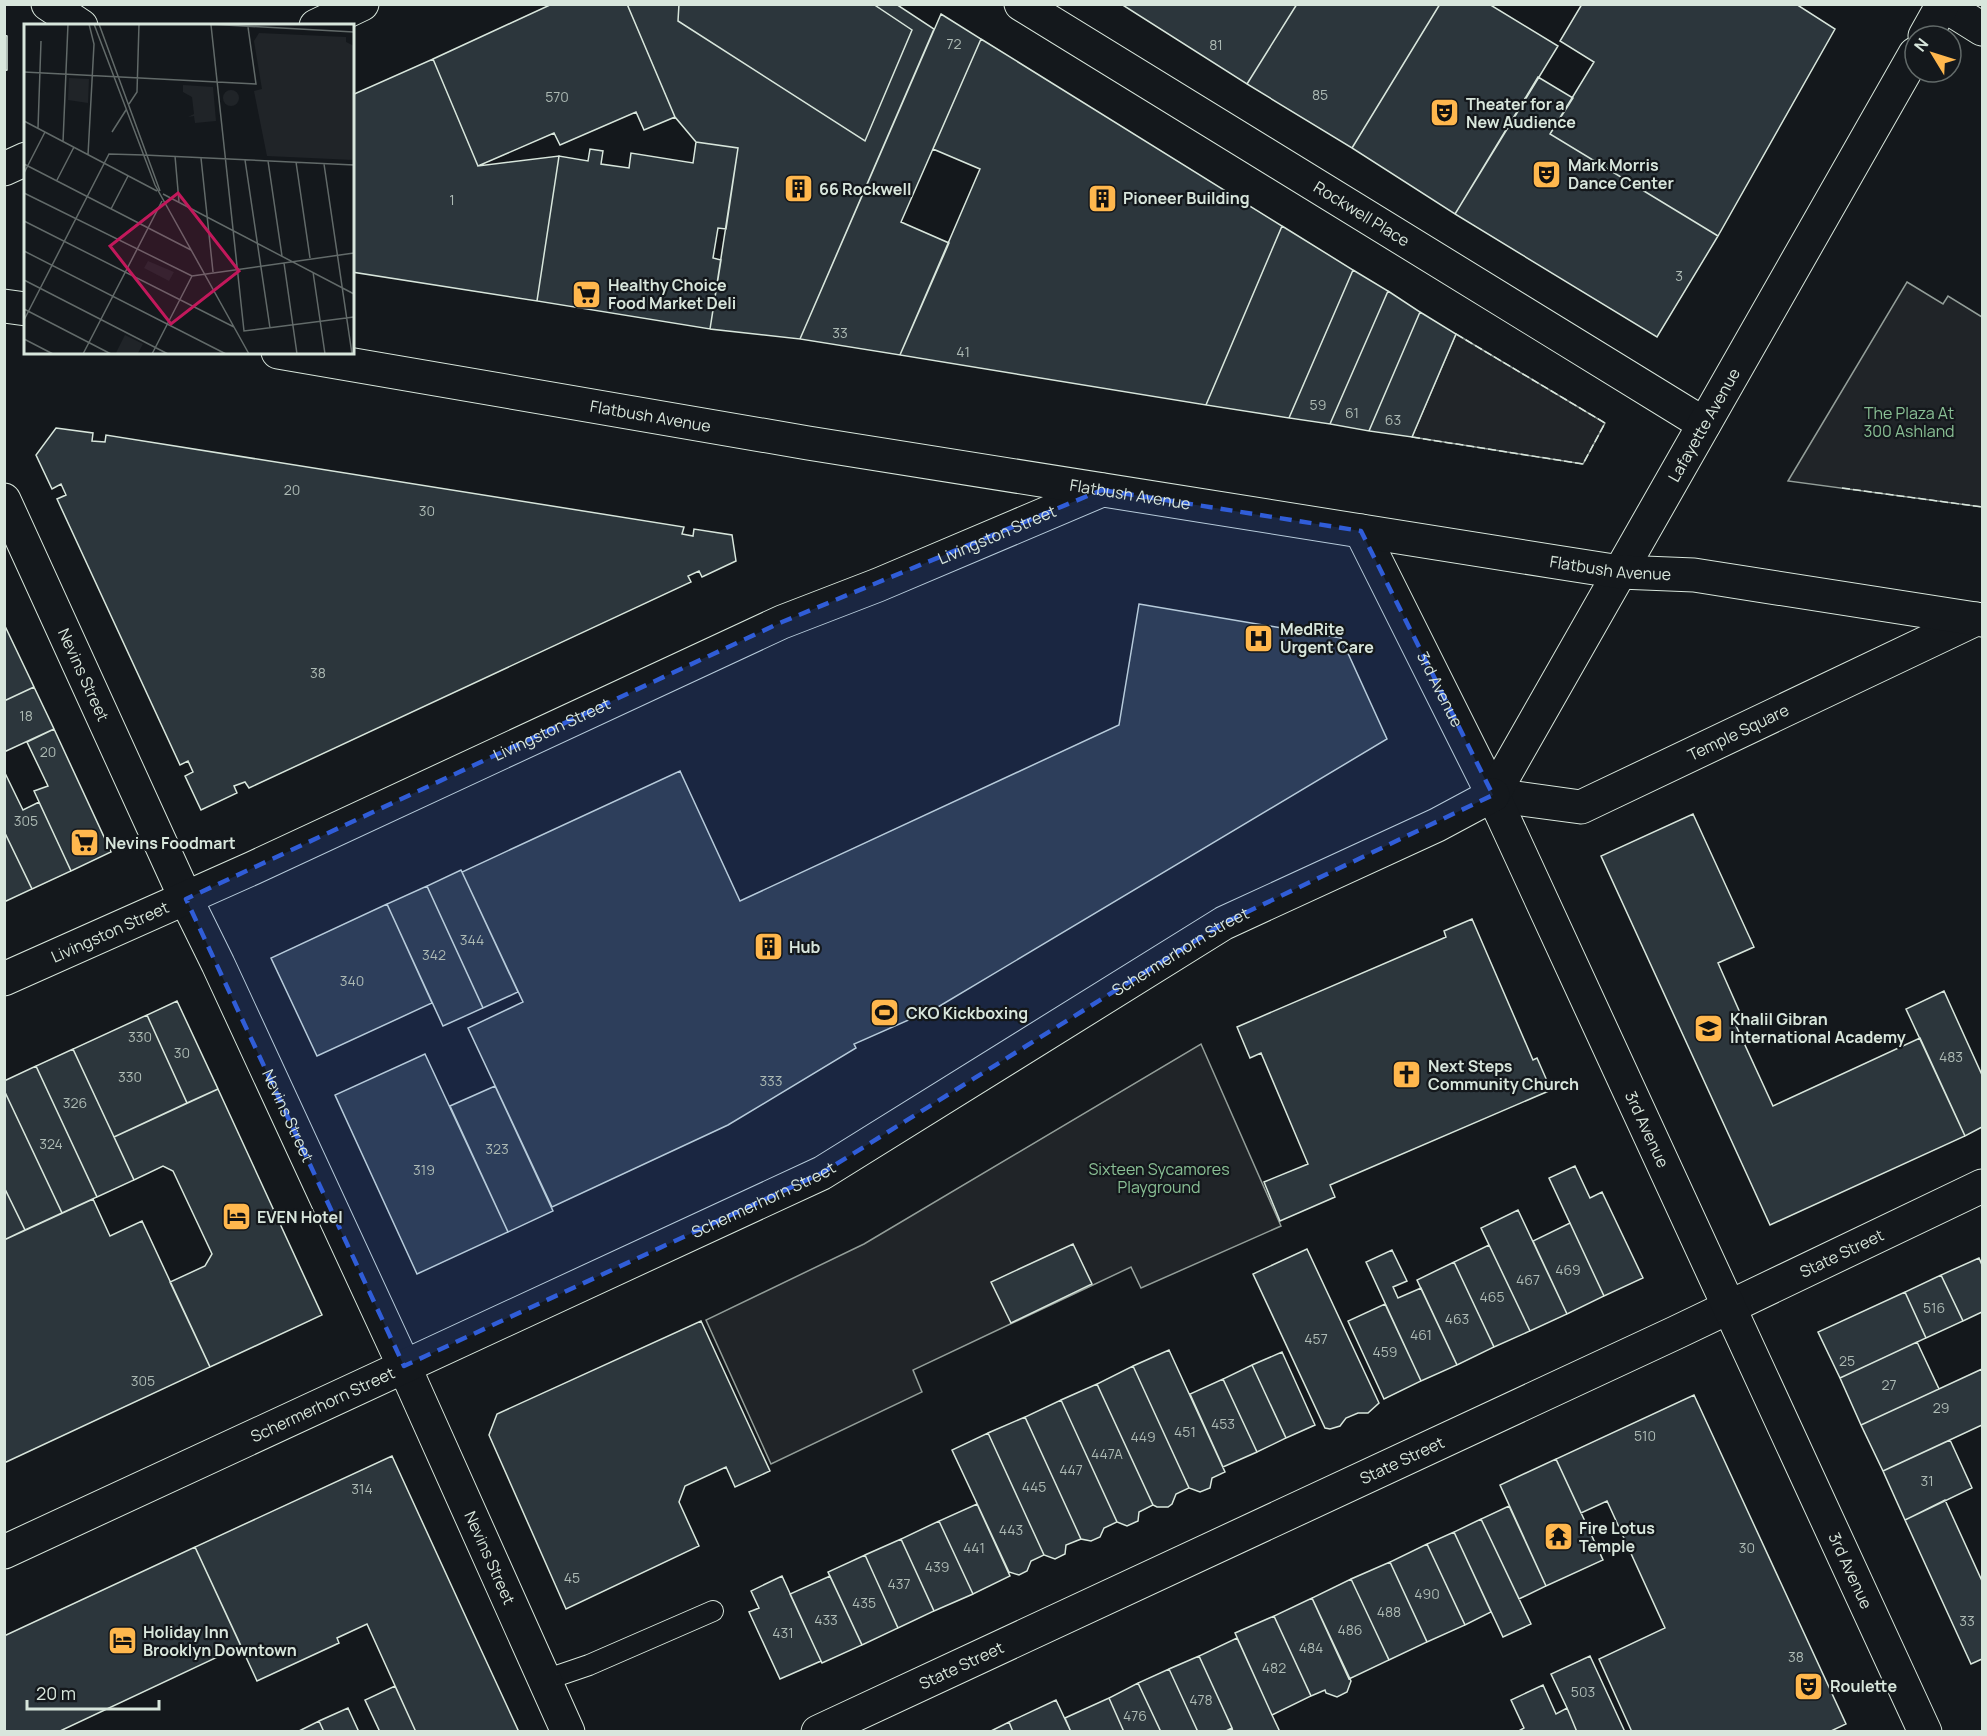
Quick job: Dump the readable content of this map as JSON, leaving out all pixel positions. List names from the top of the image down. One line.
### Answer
{"streets":{"street":["Rockwell Place","Flatbush Avenue","Lafayette Avenue","Livingston Street","Nevins Street","3rd Avenue","Temple Square","Schermerhorn Street","State Street"]},"crossings":[["Rockwell Place","Lafayette Avenue"],["Flatbush Avenue","Lafayette Avenue"],["Flatbush Avenue","Livingston Street"],["Flatbush Avenue","3rd Avenue"],["Flatbush Avenue","Temple Square"],["Lafayette Avenue","3rd Avenue"],["Lafayette Avenue","Temple Square"],["Lafayette Avenue","Schermerhorn Street"],["Livingston Street","Nevins Street"],["Nevins Street","Schermerhorn Street"],["3rd Avenue","Temple Square"],["3rd Avenue","Schermerhorn Street"],["3rd Avenue","State Street"],["Temple Square","Schermerhorn Street"]],"parks":["The Plaza At 300 Ashland","Sixteen Sycamores Playground"],"places":{"theatre":["Theater for a New Audience","Mark Morris Dance Center","Roulette"],"building":["66 Rockwell","Pioneer Building","Hub"],"supermarket":["Healthy Choice Food Market Deli","Nevins Foodmart"],"hospital":["MedRite Urgent Care"],"sports":["CKO Kickboxing"],"school or university":["Khalil Gibran International Academy"],"church":["Next Steps Community Church"],"hotel":["EVEN Hotel","Holiday Inn Brooklyn Downtown"],"temple":["Fire Lotus Temple"]},"house_numbers":["72","81","85","570","1","3","33","41","59","61","63","20","30","38","18","20","305","344","342","340","330","30","483","330","333","326","324","323","319","469","467","465","516","463","461","457","459","25","305","27","29","453","451","510","449","447A","447","31","445","314","443","441","30","439","45","437","490","435","488","433","33","486","431","484","38","482","503","478","476"],"scale_bar":"20 m","north":"top left"}
